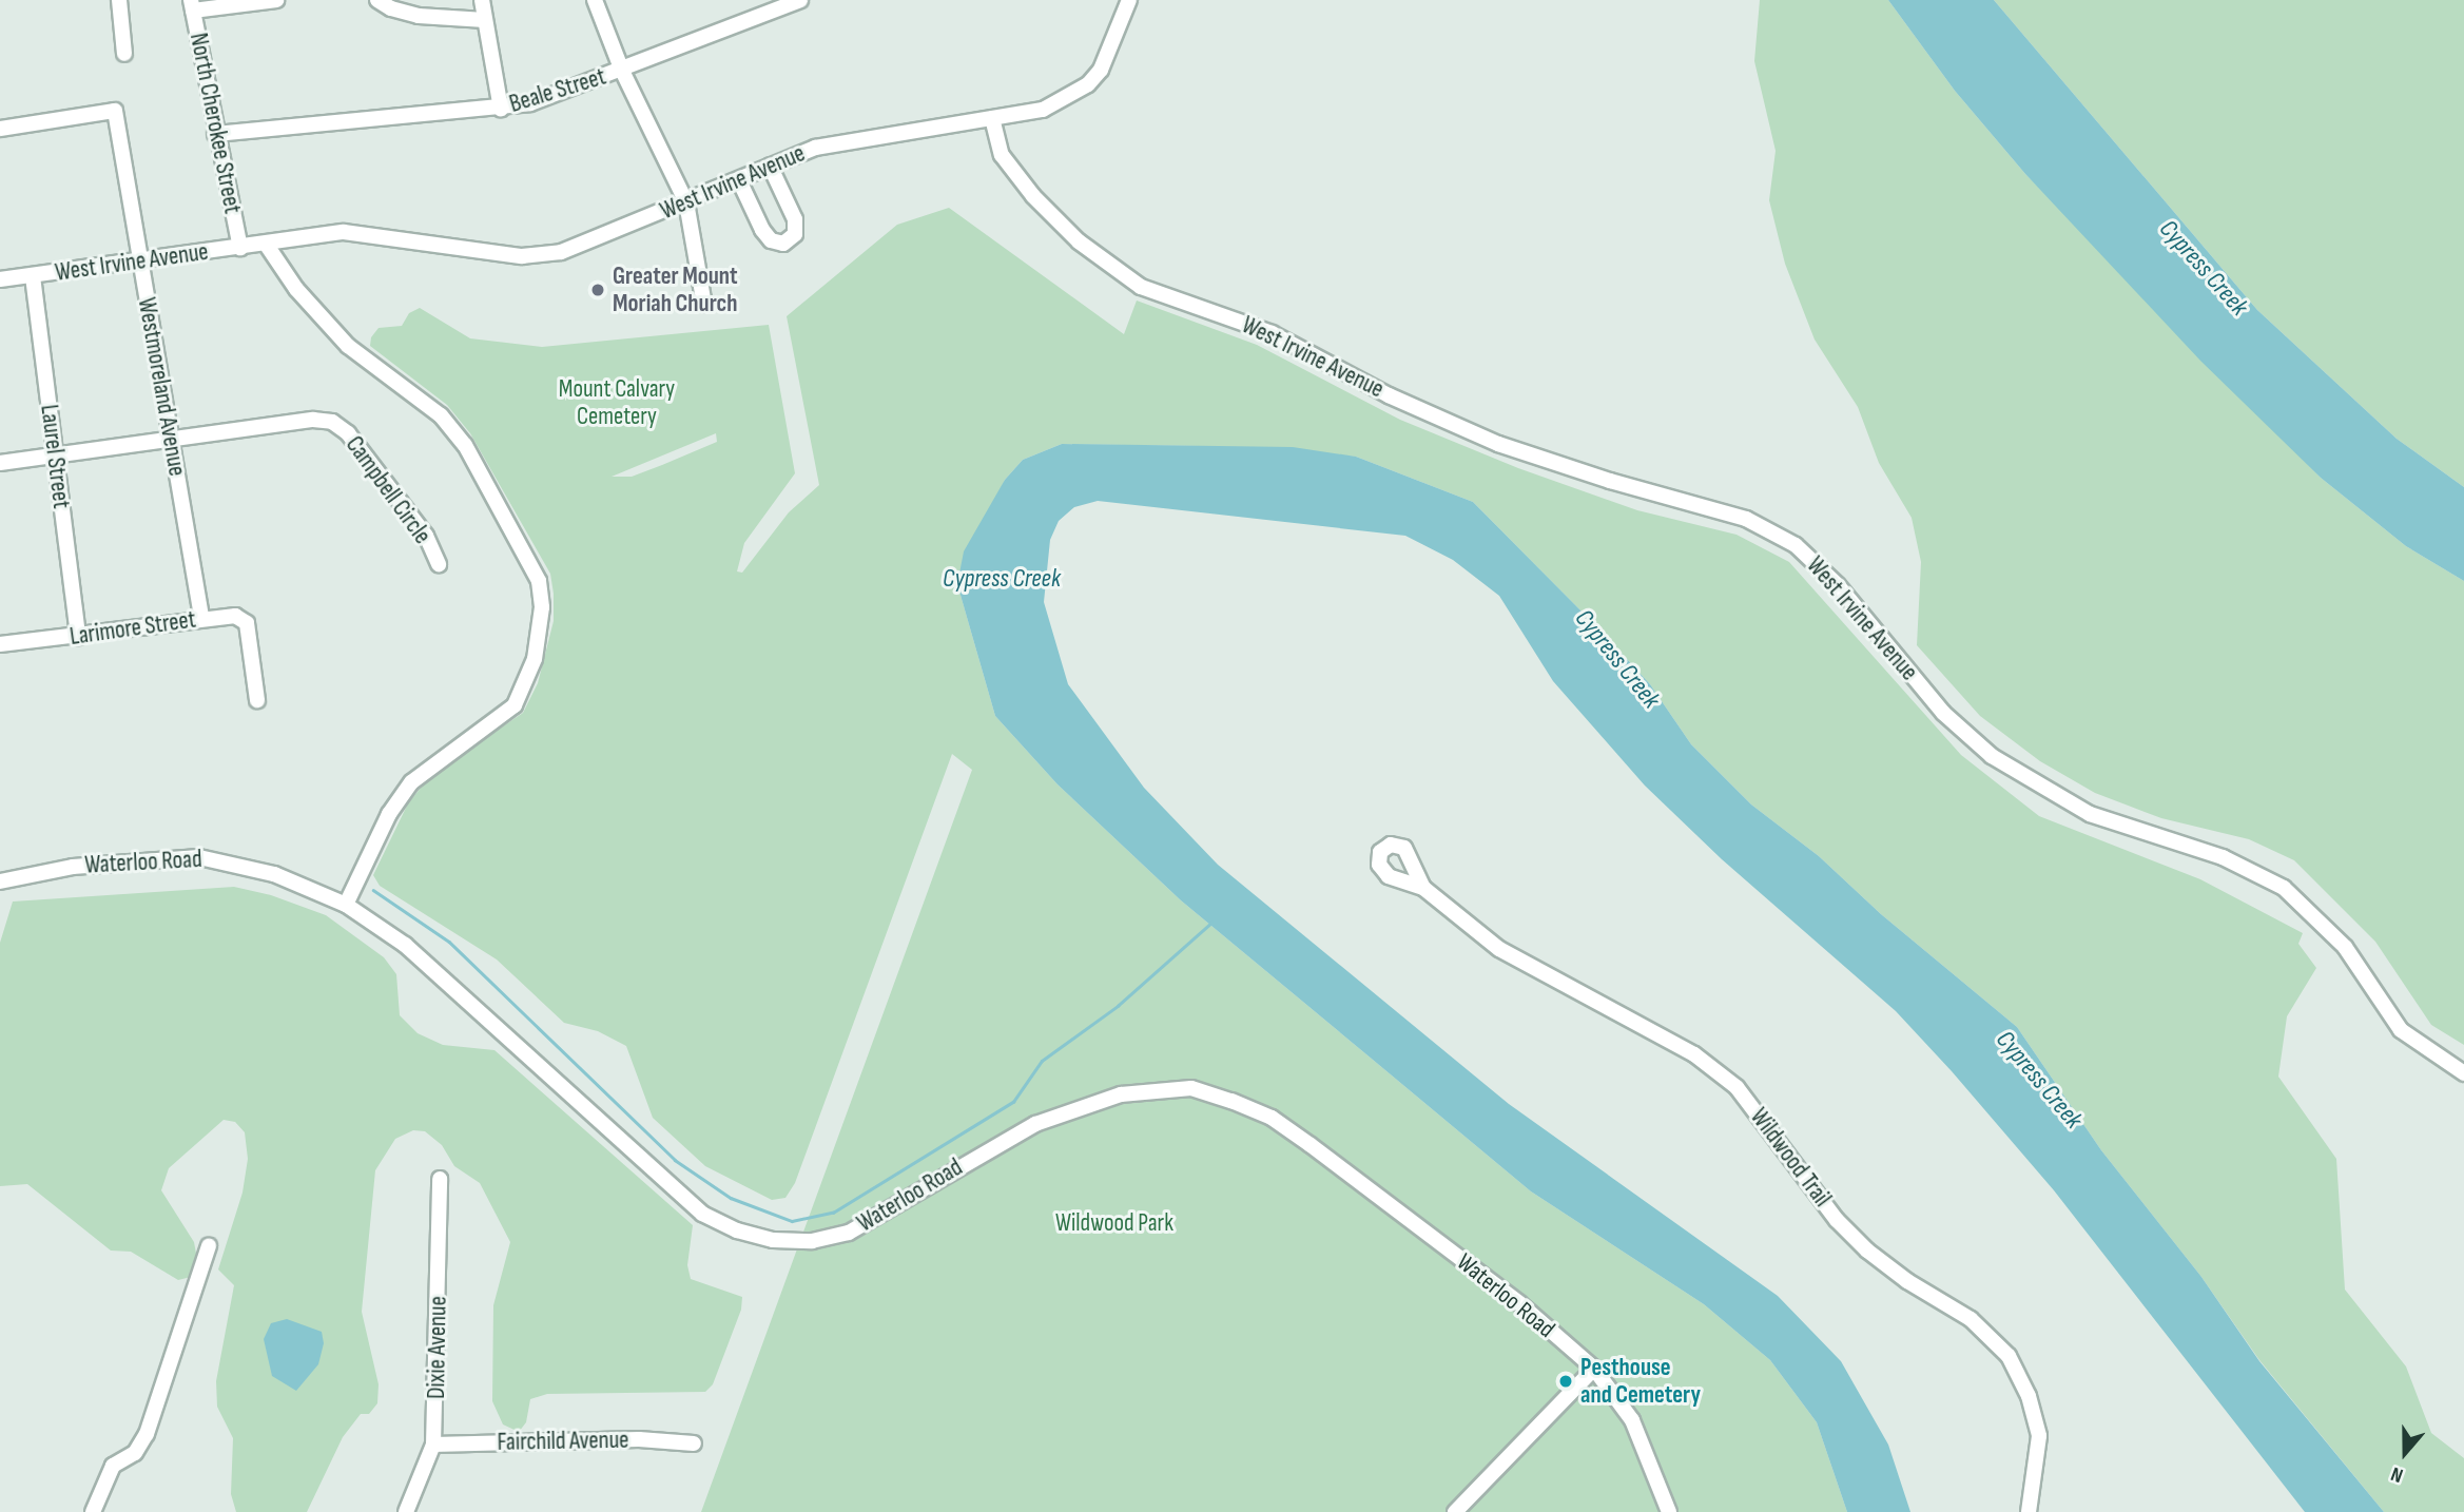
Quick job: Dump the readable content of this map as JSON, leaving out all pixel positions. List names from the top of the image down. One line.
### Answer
{"streets":{"street":["Beale Street","North Cherokee Street","West Irvine Avenue","Westmoreland Avenue","Laurel Street","Campbell Circle","Larimore Street","Waterloo Road","Wildwood Trail","Dixie Avenue","Fairchild Avenue"]},"crossings":[["Beale Street","North Cherokee Street"],["North Cherokee Street","West Irvine Avenue"],["West Irvine Avenue","Westmoreland Avenue"],["West Irvine Avenue","Laurel Street"],["Westmoreland Avenue","Campbell Circle"],["Westmoreland Avenue","Larimore Street"],["Laurel Street","Larimore Street"],["Dixie Avenue","Fairchild Avenue"]],"water":["Cypress Creek"],"parks":["Mount Calvary Cemetery","Wildwood Park"],"places":["Greater Mount Moriah Church","Pesthouse and Cemetery"],"north":"bottom"}
